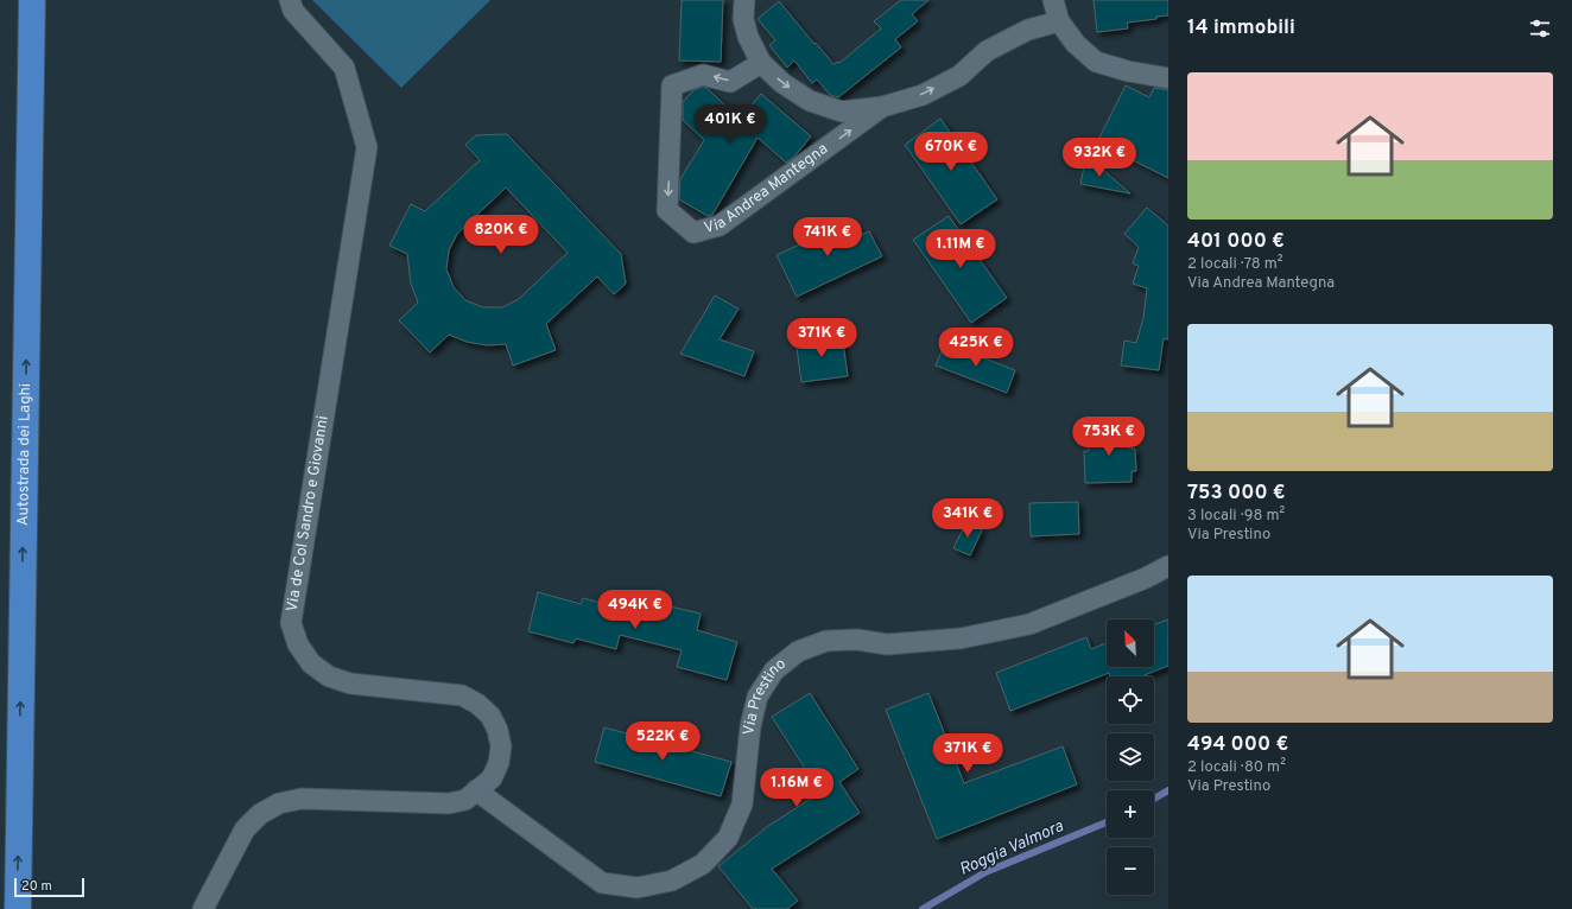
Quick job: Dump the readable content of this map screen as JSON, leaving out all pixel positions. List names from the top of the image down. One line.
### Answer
{"streets":{"highway":["Autostrada dei Laghi"],"street":["Via Andrea Mantegna","Via de Col Sandro e Giovanni","Via Prestino"]},"crossings":[["Via de Col Sandro e Giovanni","Via Prestino"]],"one_way":["Autostrada dei Laghi"],"water":["Roggia Valmora"],"scale_bar":"20 m","north":"top left","page":{"heading":"14 immobili","list":[{"name":"401 000 €","note":"2 locali · 78 m² · Via Andrea Mantegna"},{"name":"753 000 €","note":"3 locali · 98 m² · Via Prestino"},{"name":"494 000 €","note":"2 locali · 80 m² · Via Prestino"}],"price":["401K €","670K €","932K €","820K €","741K €","1.11M €","371K €","425K €","753K €","341K €","494K €","522K €","371K €","1.16M €"],"map_buttons":["+","−"],"scale":"20 m"}}
